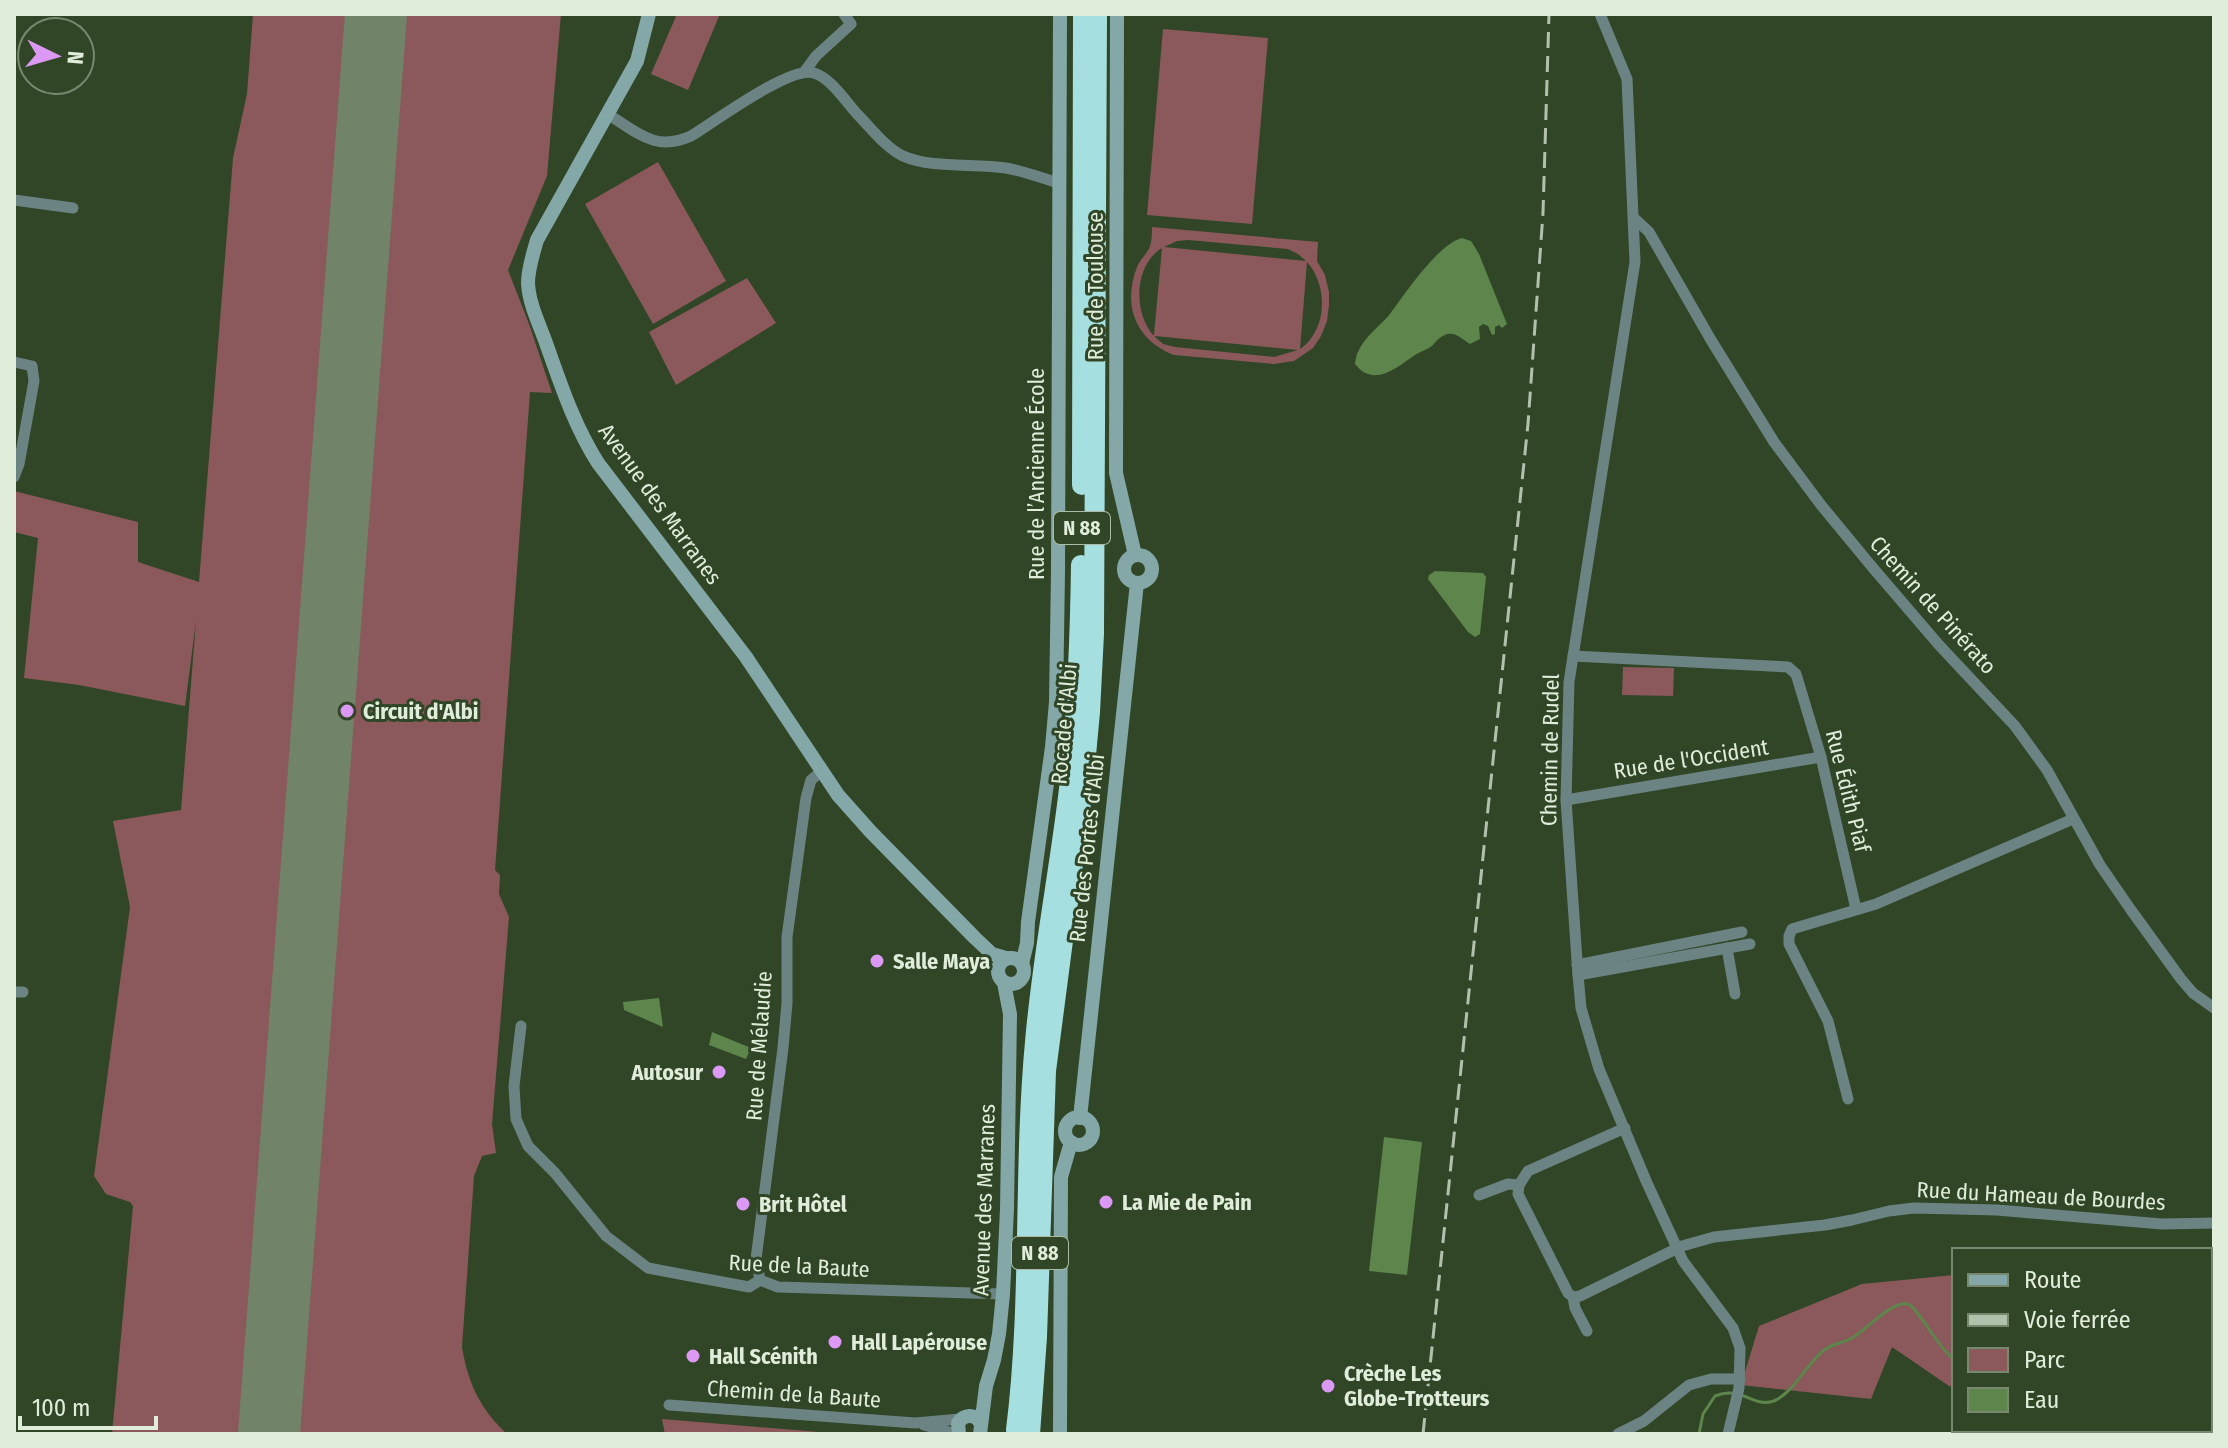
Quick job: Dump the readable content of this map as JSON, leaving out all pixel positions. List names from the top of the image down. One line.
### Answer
{"streets":{"highway":["N 88","Rocade d'Albi"],"street":["Rue de Toulouse","Rue de l’Ancienne École","Avenue des Marranes","Chemin de Pinérato","Chemin de Rudel","Rue de l'Occident","Rue Édith Piaf","Rue des Portes d'Albi","Rue de Mélaudie","Rue du Hameau de Bourdes","Rue de la Baute","Chemin de la Baute"]},"crossings":[["Rue de Toulouse","Rue des Portes d'Albi"],["Rue de l’Ancienne École","Avenue des Marranes"],["Avenue des Marranes","Rue de Mélaudie"],["Avenue des Marranes","Rue de la Baute"],["Avenue des Marranes","Chemin de la Baute"],["Chemin de Pinérato","Chemin de Rudel"],["Chemin de Rudel","Rue de l'Occident"],["Chemin de Rudel","Rue Édith Piaf"],["Chemin de Rudel","Rue du Hameau de Bourdes"],["Rue de l'Occident","Rue Édith Piaf"],["Rue de Mélaudie","Rue de la Baute"]],"places":["Circuit d'Albi","Salle Maya","Autosur","La Mie de Pain","Brit Hôtel","Hall Lapérouse","Hall Scénith","Crèche Les Globe-Trotteurs"],"legend":["Route","Voie ferrée","Parc","Eau"],"scale_bar":"100 m","north":"right"}
